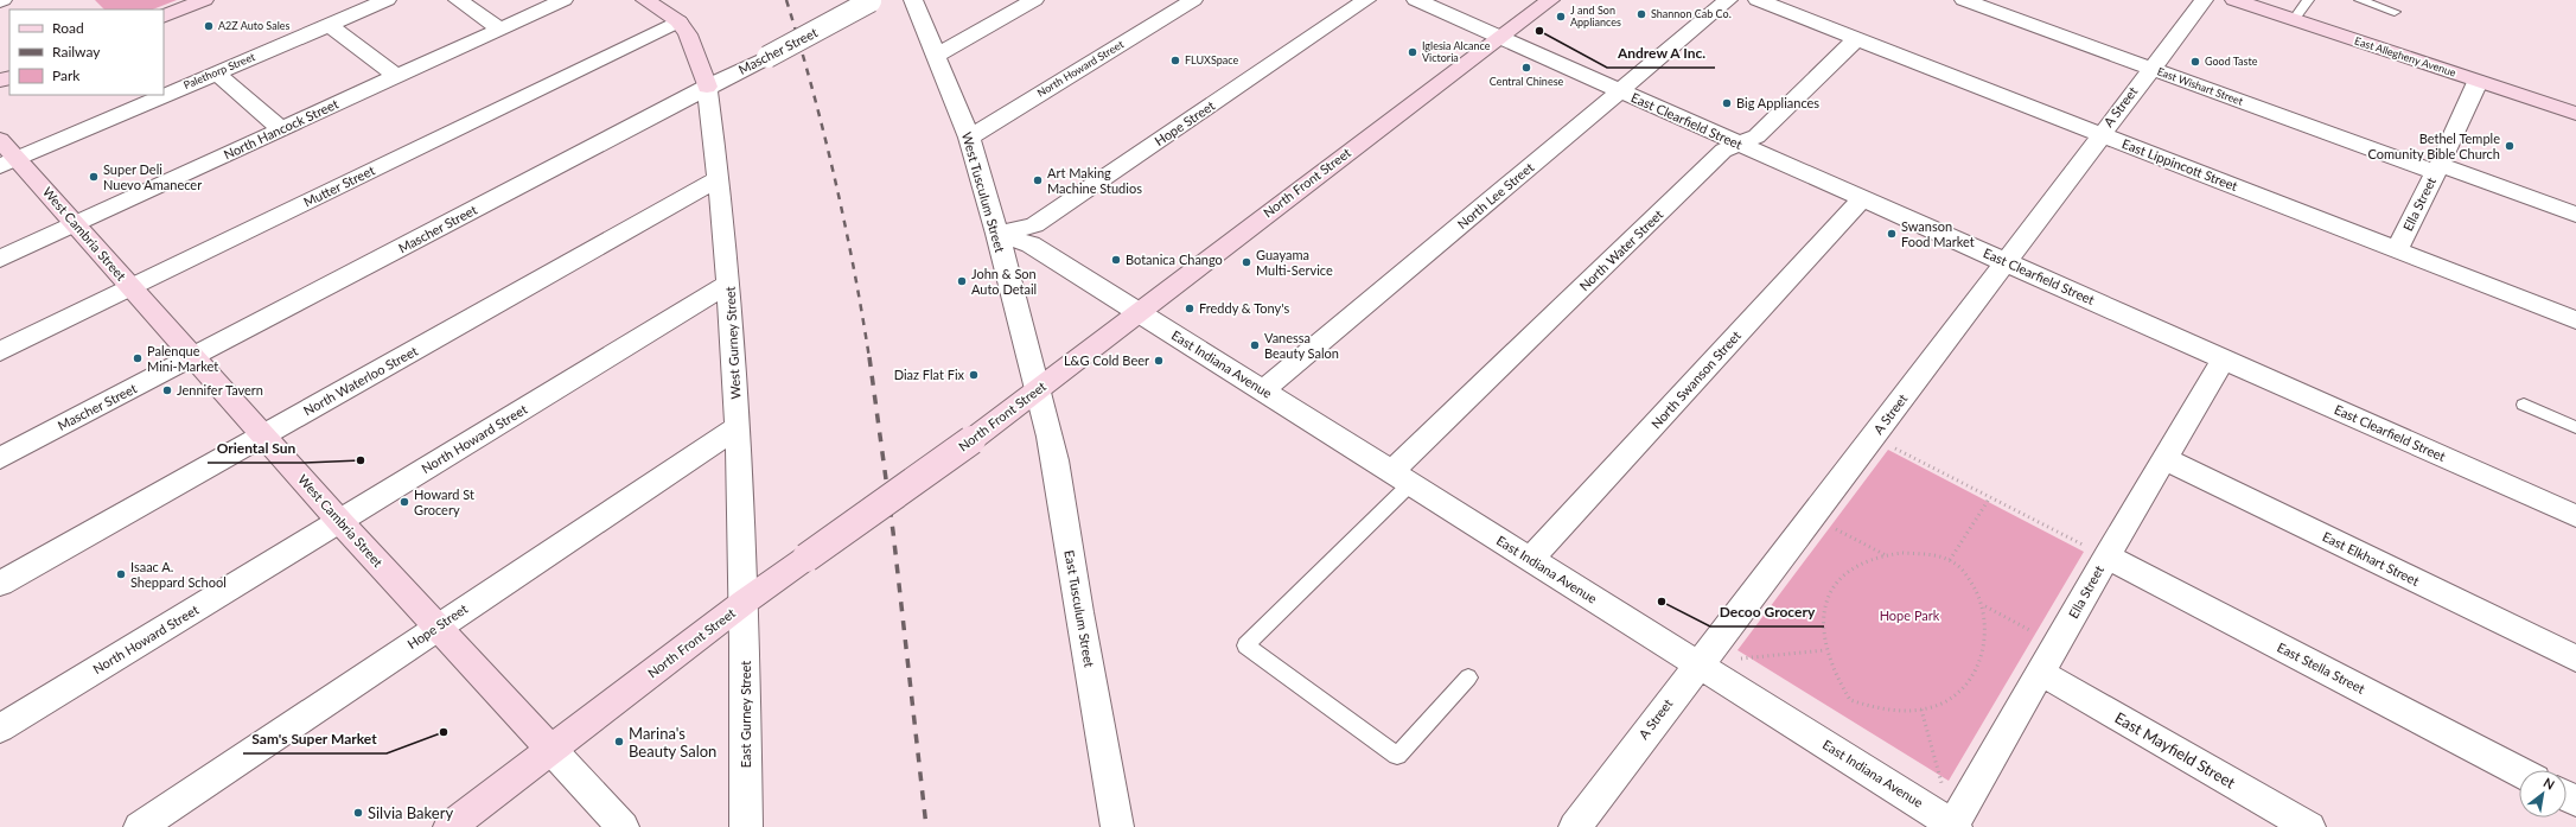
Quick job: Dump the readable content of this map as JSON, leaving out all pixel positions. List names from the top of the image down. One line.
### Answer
{"streets":{"street":["Mascher Street","East Allegheny Avenue","North Howard Street","Palethorp Street","East Wishart Street","A Street","East Clearfield Street","Hope Street","North Hancock Street","East Lippincott Street","North Front Street","Mutter Street","West Tusculum Street","North Lee Street","Ella Street","West Cambria Street","North Water Street","West Gurney Street","East Indiana Avenue","North Swanson Street","North Waterloo Street","East Elkhart Street","East Tusculum Street","East Stella Street","East Gurney Street","East Mayfield Street"]},"crossings":[["Mascher Street","West Cambria Street"],["Mascher Street","West Gurney Street"],["East Allegheny Avenue","Ella Street"],["North Howard Street","West Tusculum Street"],["North Howard Street","West Cambria Street"],["North Howard Street","West Gurney Street"],["Palethorp Street","West Cambria Street"],["East Wishart Street","A Street"],["East Wishart Street","Ella Street"],["A Street","East Clearfield Street"],["A Street","East Lippincott Street"],["A Street","East Indiana Avenue"],["East Clearfield Street","North Front Street"],["East Clearfield Street","North Lee Street"],["East Clearfield Street","Ella Street"],["East Clearfield Street","North Water Street"],["East Clearfield Street","North Swanson Street"],["Hope Street","West Tusculum Street"],["Hope Street","West Cambria Street"],["Hope Street","West Gurney Street"],["Hope Street","East Indiana Avenue"],["North Hancock Street","West Cambria Street"],["East Lippincott Street","Ella Street"],["East Lippincott Street","North Water Street"],["North Front Street","West Tusculum Street"],["North Front Street","West Cambria Street"],["North Front Street","West Gurney Street"],["North Front Street","East Indiana Avenue"],["North Front Street","East Tusculum Street"],["North Front Street","East Gurney Street"],["Mutter Street","West Cambria Street"],["West Tusculum Street","East Indiana Avenue"],["West Tusculum Street","East Tusculum Street"],["North Lee Street","East Indiana Avenue"],["Ella Street","East Indiana Avenue"],["Ella Street","East Elkhart Street"],["Ella Street","East Stella Street"],["Ella Street","East Mayfield Street"],["West Cambria Street","North Waterloo Street"],["North Water Street","East Indiana Avenue"],["West Gurney Street","North Waterloo Street"],["West Gurney Street","East Gurney Street"],["East Indiana Avenue","North Swanson Street"]],"parks":["Hope Park"],"places":["Shannon Cab Co.","J and Son Appliances","A2Z Auto Sales","Andrew A Inc.","Iglesia Alcance Victoria","FLUXSpace","Good Taste","Central Chinese","Big Appliances","Bethel Temple Comunity Bible Church","Super Deli Nuevo Amanecer","Art Making Machine Studios","Swanson Food Market","Botanica Chango","Guayama Multi-Service","John & Son Auto Detail","Freddy & Tony's","Vanessa Beauty Salon","Palenque Mini-Market","L&G Cold Beer","Diaz Flat Fix","Jennifer Tavern","Oriental Sun","Howard St Grocery","Isaac A. Sheppard School","Decoo Grocery","Sam's Super Market","Marina's Beauty Salon","Silvia Bakery"],"legend":["Road","Railway","Park"],"north":"top right"}
